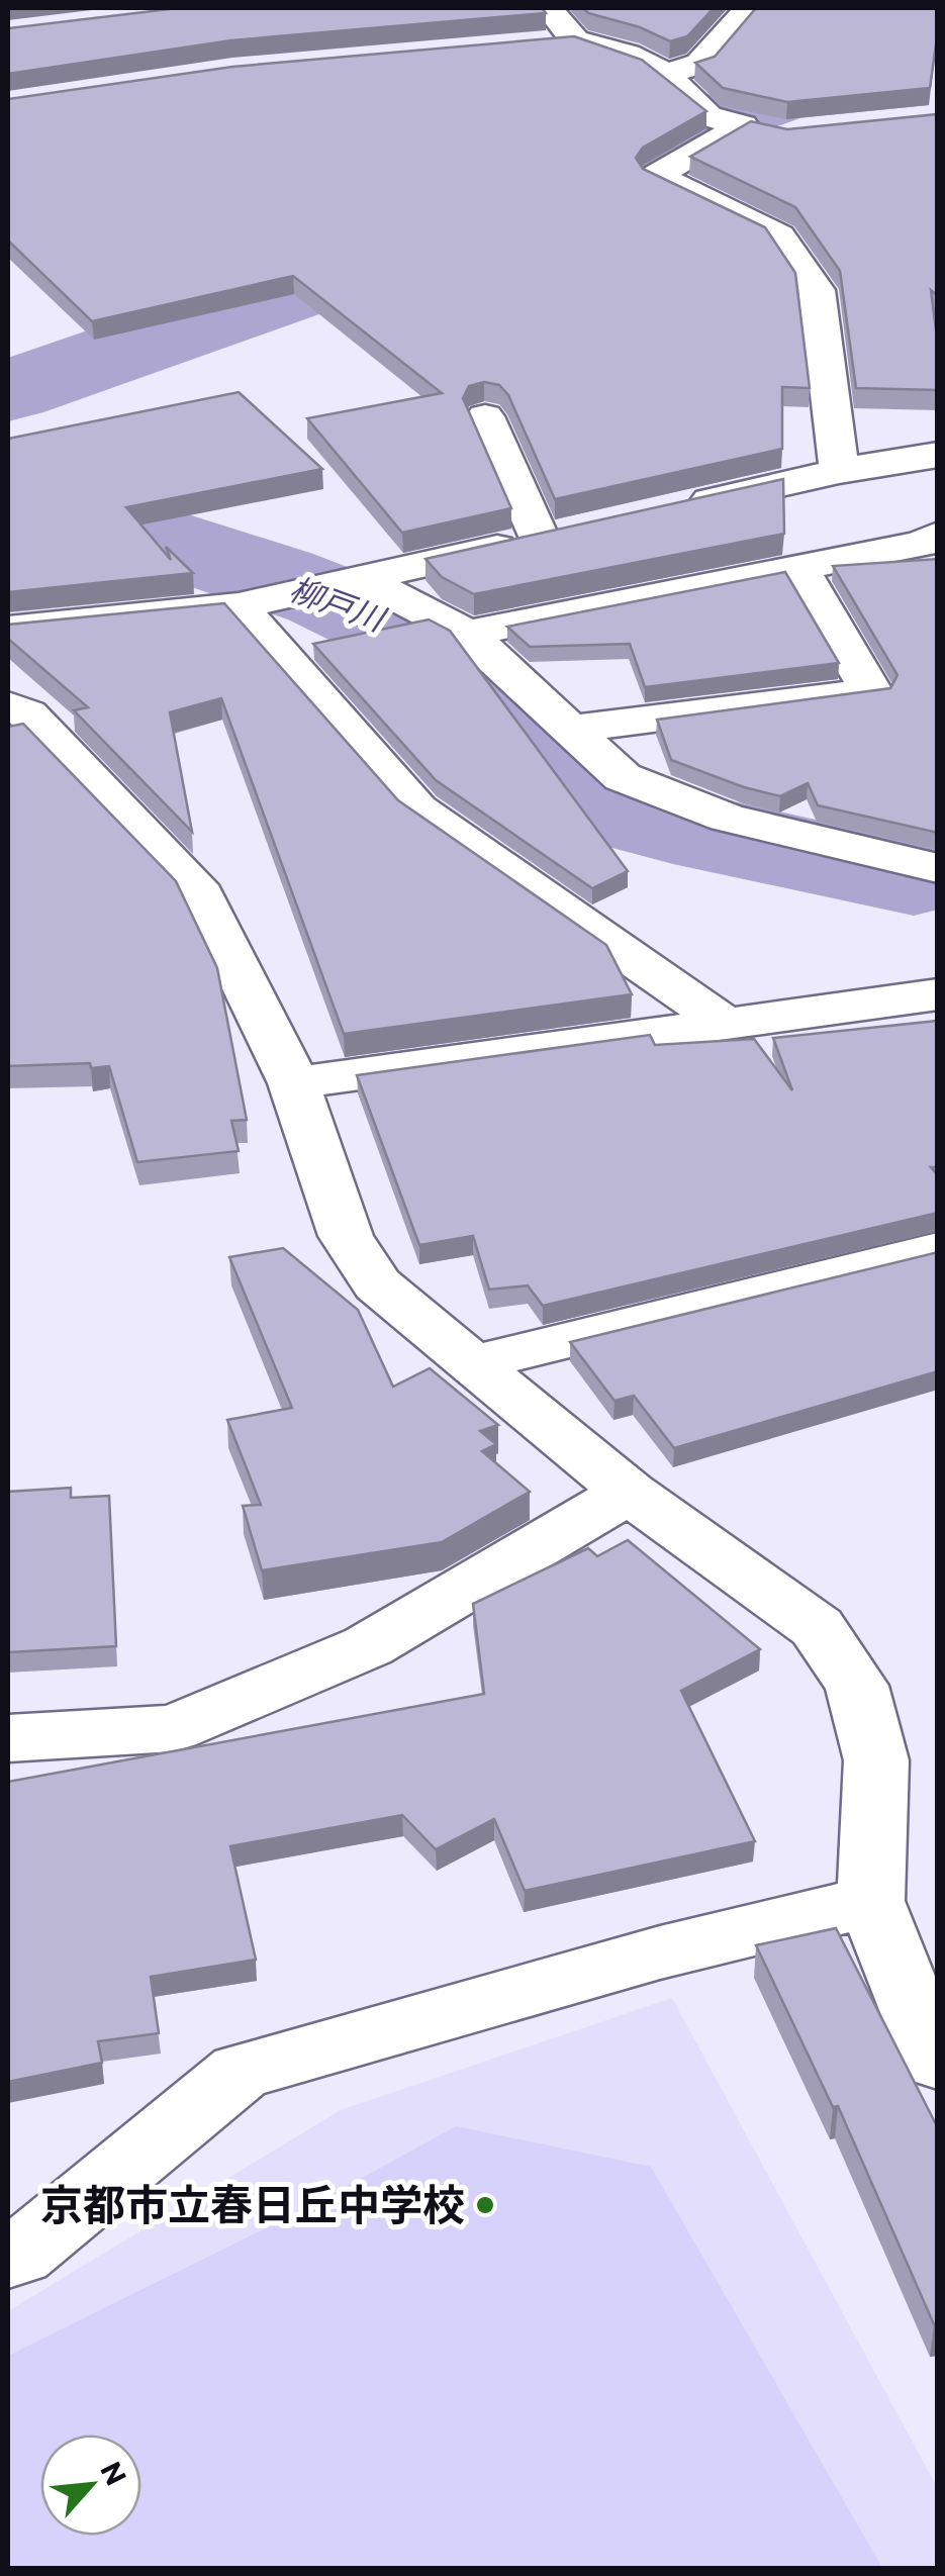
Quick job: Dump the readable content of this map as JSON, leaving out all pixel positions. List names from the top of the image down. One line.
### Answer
{"water":["柳戸川"],"places":["京都市立春日丘中学校"],"north":"top right"}
